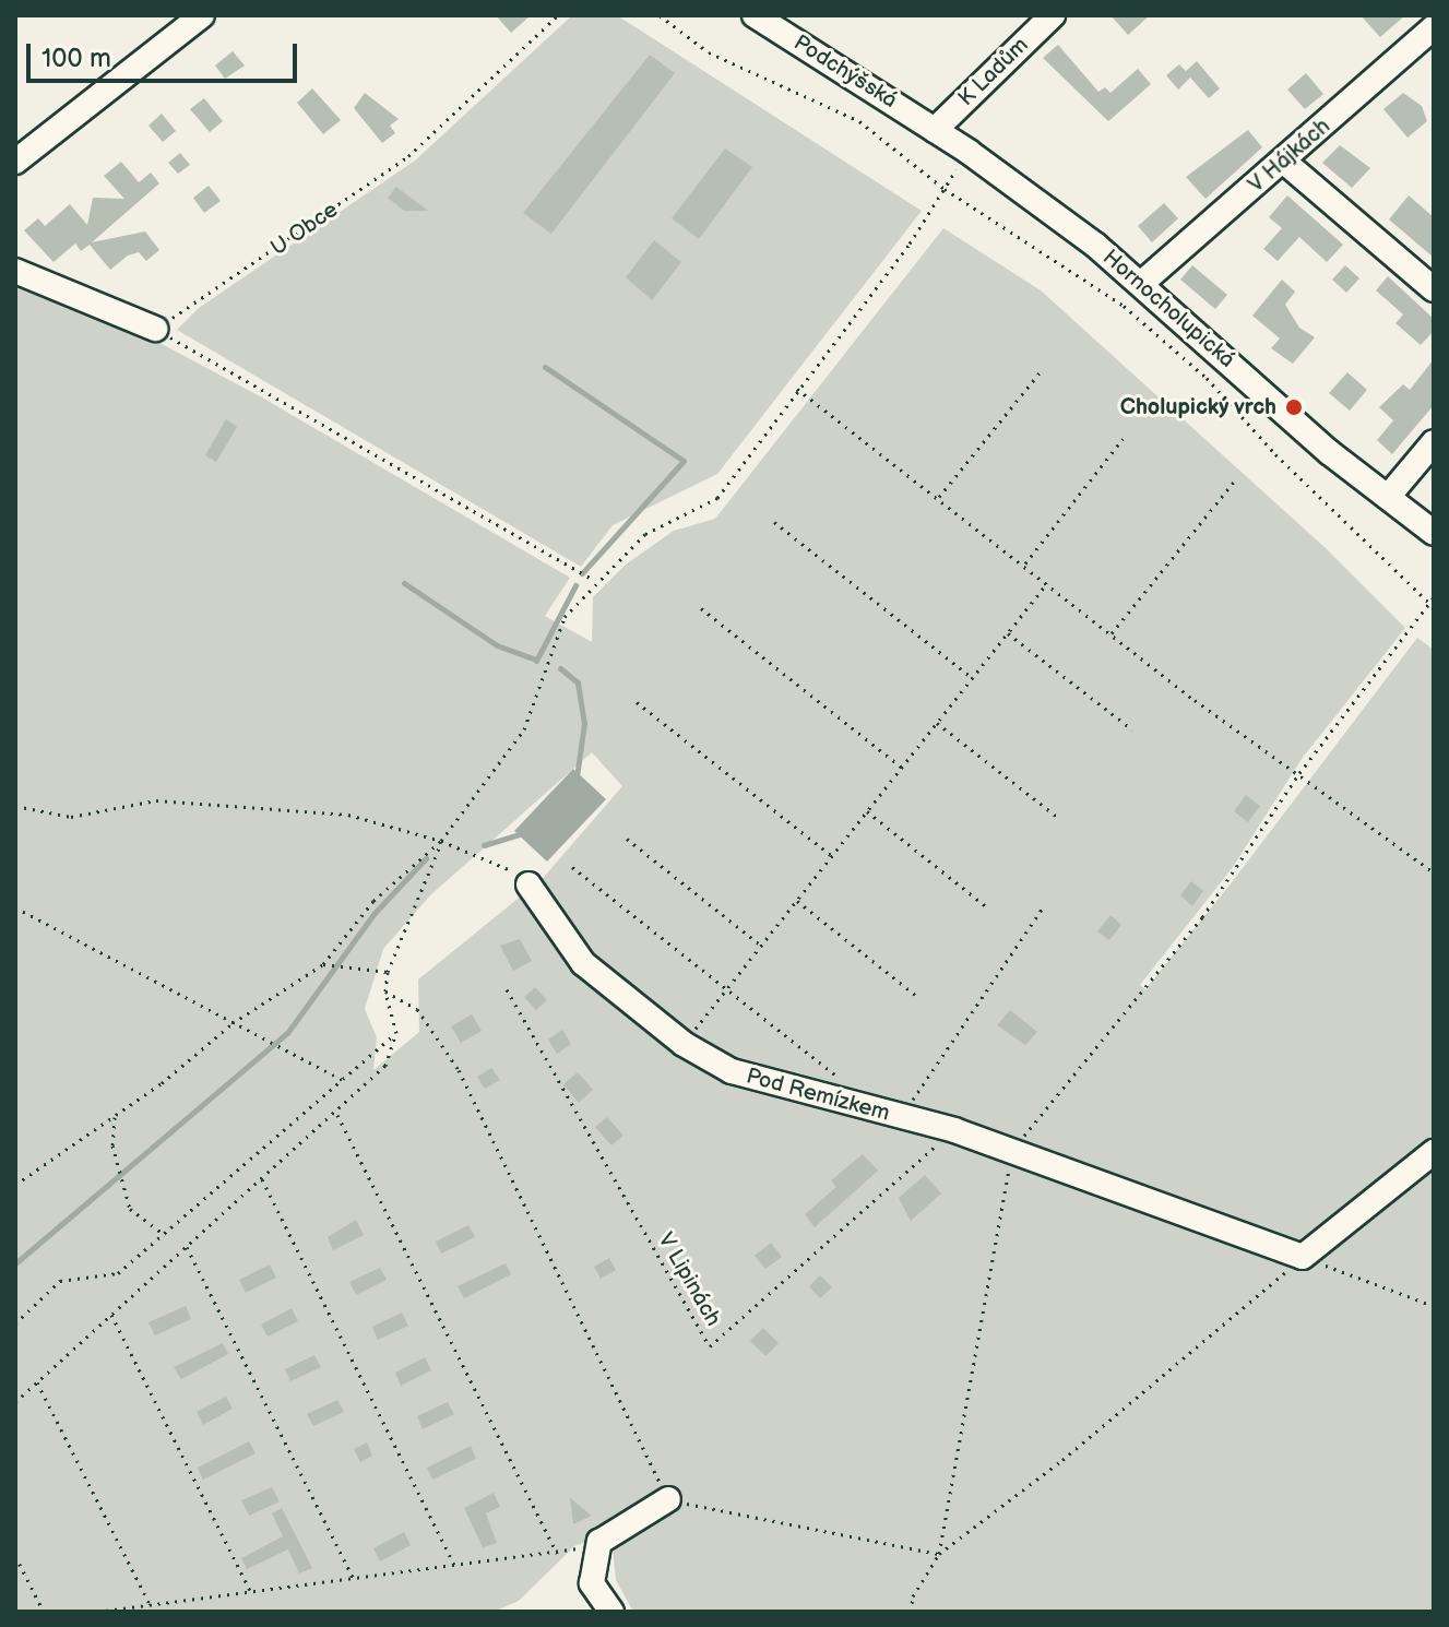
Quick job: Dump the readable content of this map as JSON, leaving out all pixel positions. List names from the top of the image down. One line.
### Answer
{"streets":{"street":["Podchýšská","K Ladům","V Hájkách","Hornocholupická","Pod Remízkem"],"path":["U Obce","V Lipinách"]},"crossings":[["Podchýšská","K Ladům"],["Podchýšská","Hornocholupická"],["K Ladům","Hornocholupická"],["V Hájkách","Hornocholupická"],["Pod Remízkem","V Lipinách"]],"places":["Cholupický vrch"],"scale_bar":"100 m"}
